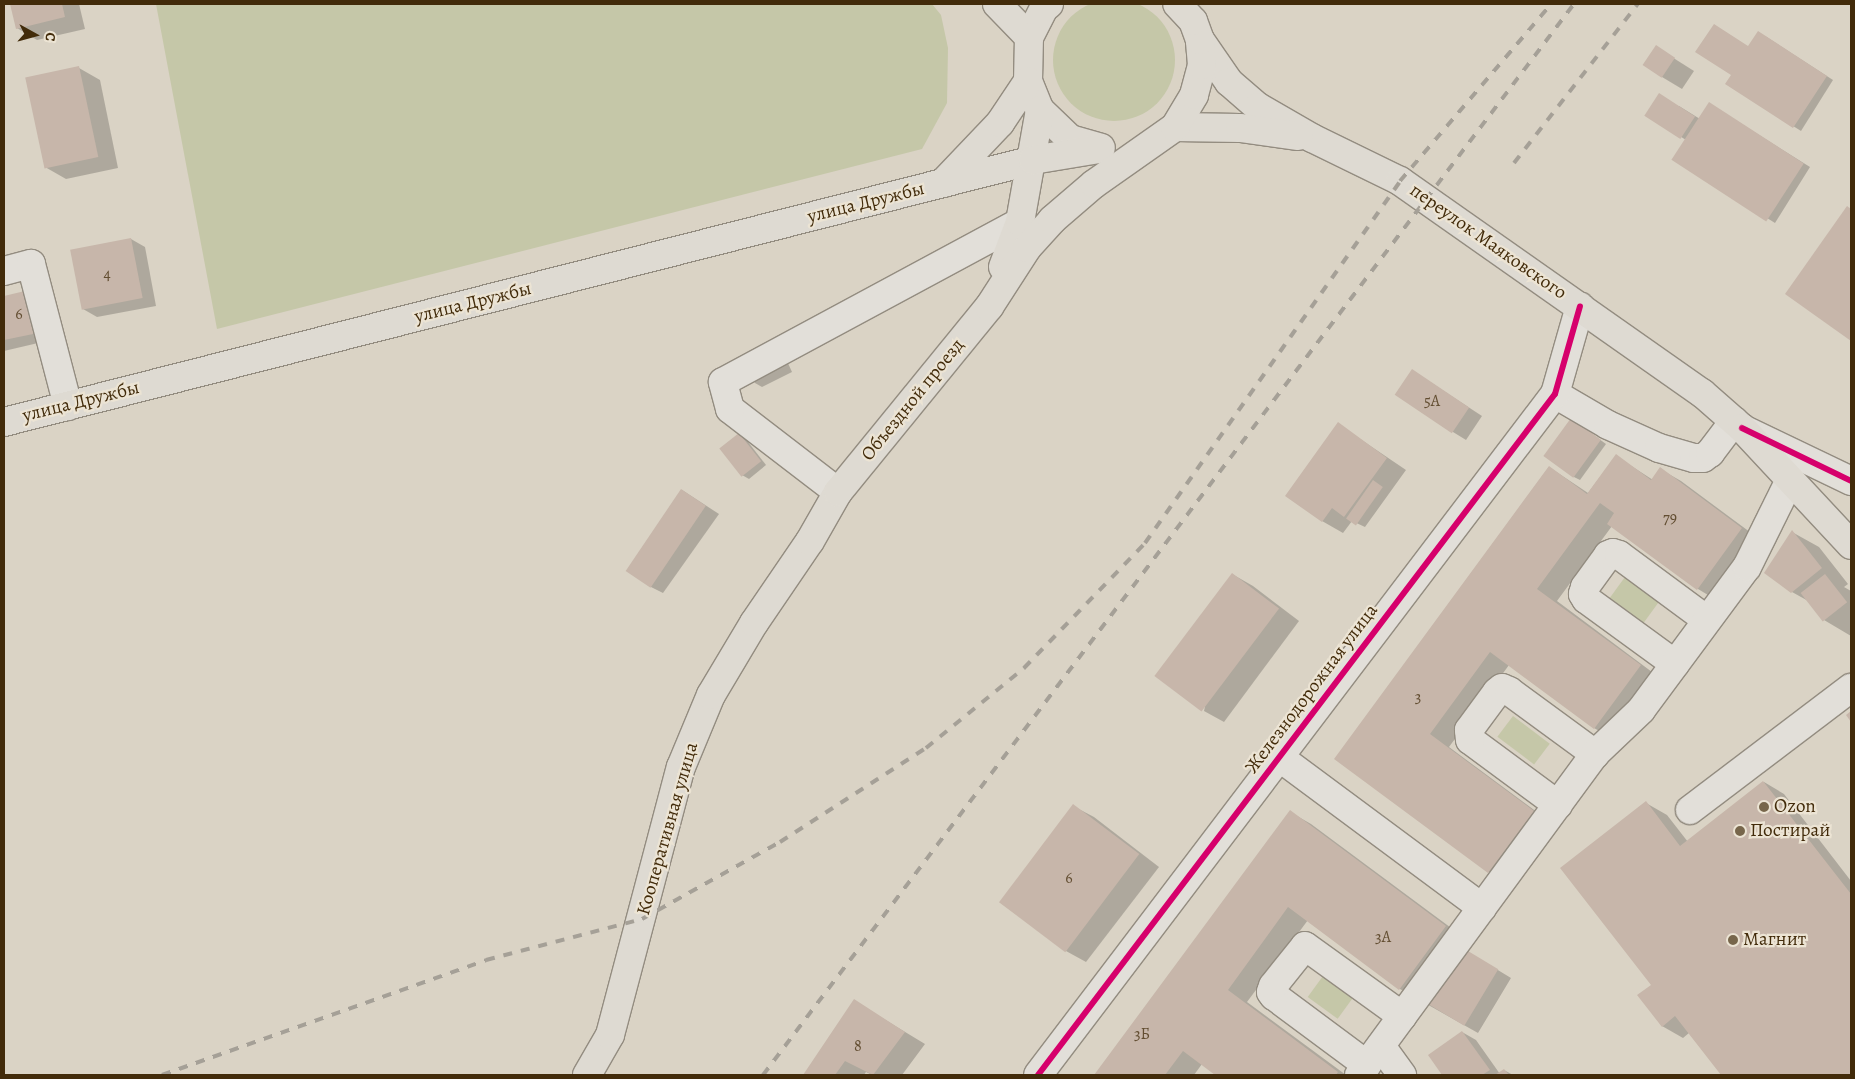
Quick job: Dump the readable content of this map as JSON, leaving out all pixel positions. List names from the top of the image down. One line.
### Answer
{"streets":{"main road":["улица Дружбы","переулок Маяковского","Объездной проезд","Кооперативная улица"],"street":["Железнодорожная улица"]},"crossings":[["переулок Маяковского","Железнодорожная улица"],["Объездной проезд","Кооперативная улица"]],"places":["Ozon","Постирай","Магнит"],"house_numbers":["4","6","5А","79","3","6","3А","3Б","8"],"north":"right"}
